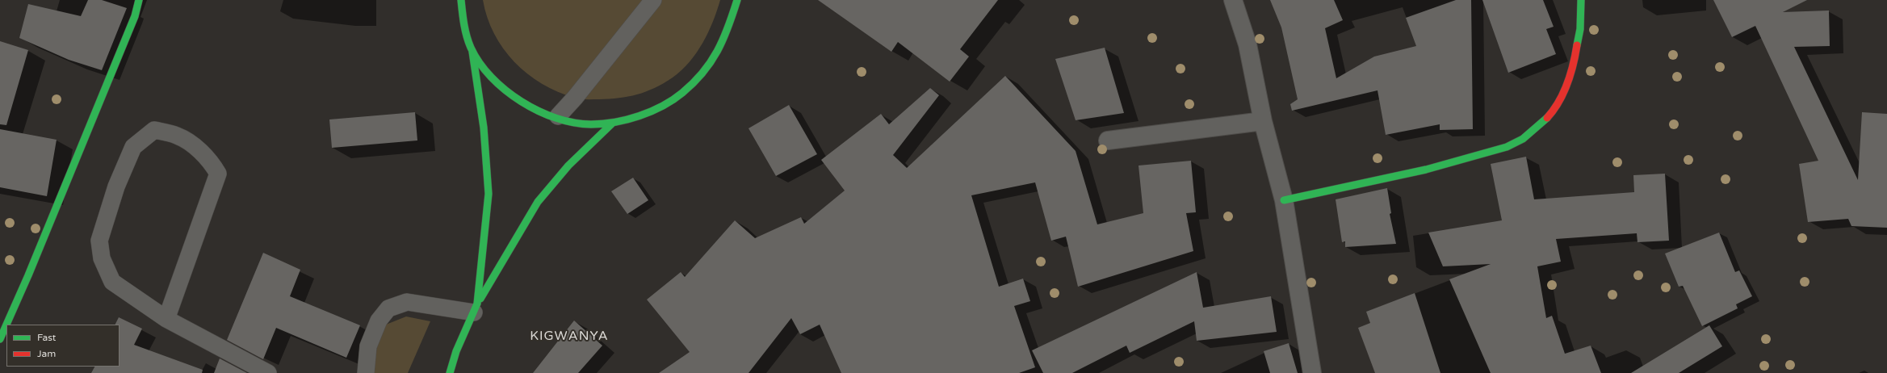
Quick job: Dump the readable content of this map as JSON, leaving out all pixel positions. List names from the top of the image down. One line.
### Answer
{"districts":["KIGWANYA"],"legend":["Fast","Jam"]}
